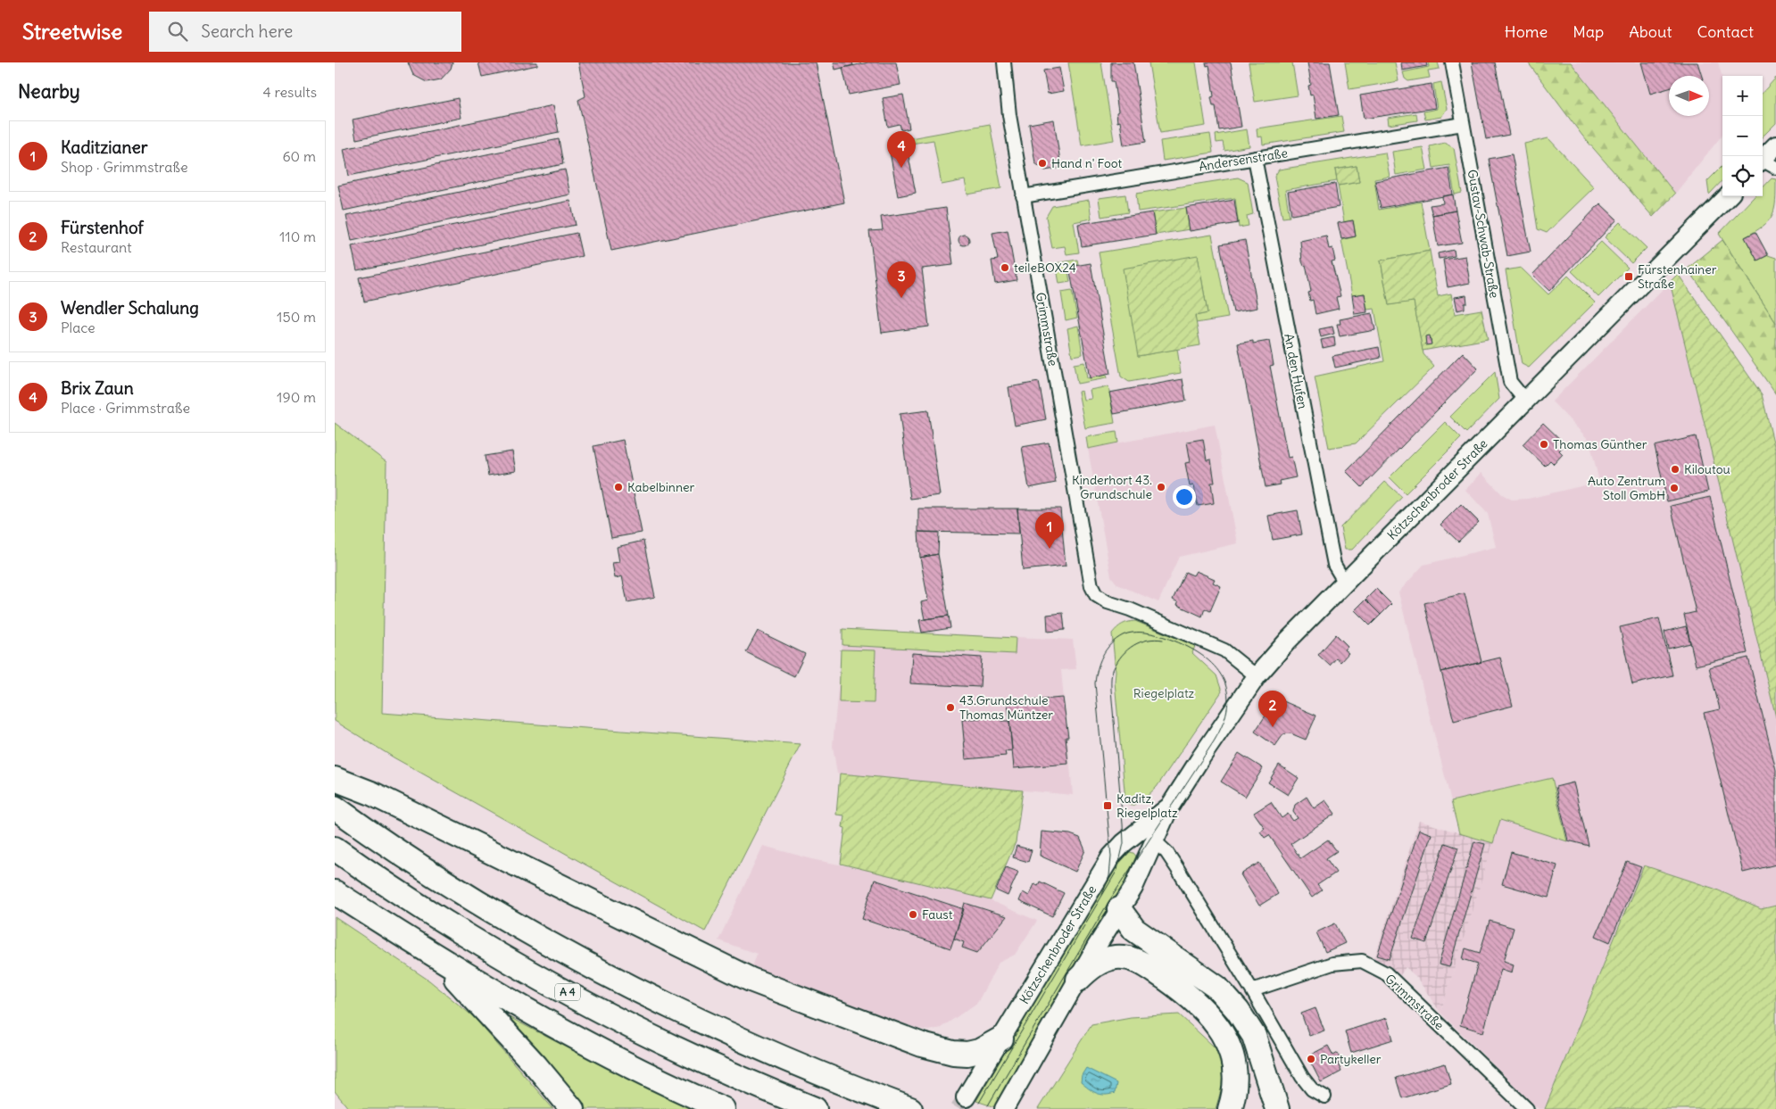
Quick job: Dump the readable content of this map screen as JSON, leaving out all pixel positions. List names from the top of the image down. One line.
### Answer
{"streets":{"highway":["A 4"],"street":["Andersenstraße","Gustav-Schwab-Straße","Grimmstraße","An den Hufen","Kötzschenbroder Straße"]},"crossings":[["Andersenstraße","Gustav-Schwab-Straße"],["Andersenstraße","Grimmstraße"],["Andersenstraße","An den Hufen"],["Gustav-Schwab-Straße","Kötzschenbroder Straße"],["Grimmstraße","Kötzschenbroder Straße"],["An den Hufen","Kötzschenbroder Straße"]],"parks":["Riegelplatz"],"places":{"other":["Hand n' Foot","teileBOX24","Thomas Günther","Kiloutou","Kabelbinner","Kinderhort 43. Grundschule","Auto Zentrum Stoll GmbH","43.Grundschule Thomas Müntzer","Faust","Partykeller"],"transit":["Fürstenhainer Straße","Kaditz, Riegelplatz"]},"north":"right","page":{"header":"Streetwise","search":"Search here","nav":["Home","Map","About","Contact"],"heading":["Nearby","4 results"],"map_buttons":["+","−"],"list":[{"mark":"1","name":"Kaditzianer","note":"Shop · Grimmstraße","value":"60 m"},{"mark":"2","name":"Fürstenhof","note":"Restaurant","value":"110 m"},{"mark":"3","name":"Wendler Schalung","note":"Place","value":"150 m"},{"mark":"4","name":"Brix Zaun","note":"Place · Grimmstraße","value":"190 m"}],"pins":["4","3","1","2"]}}
